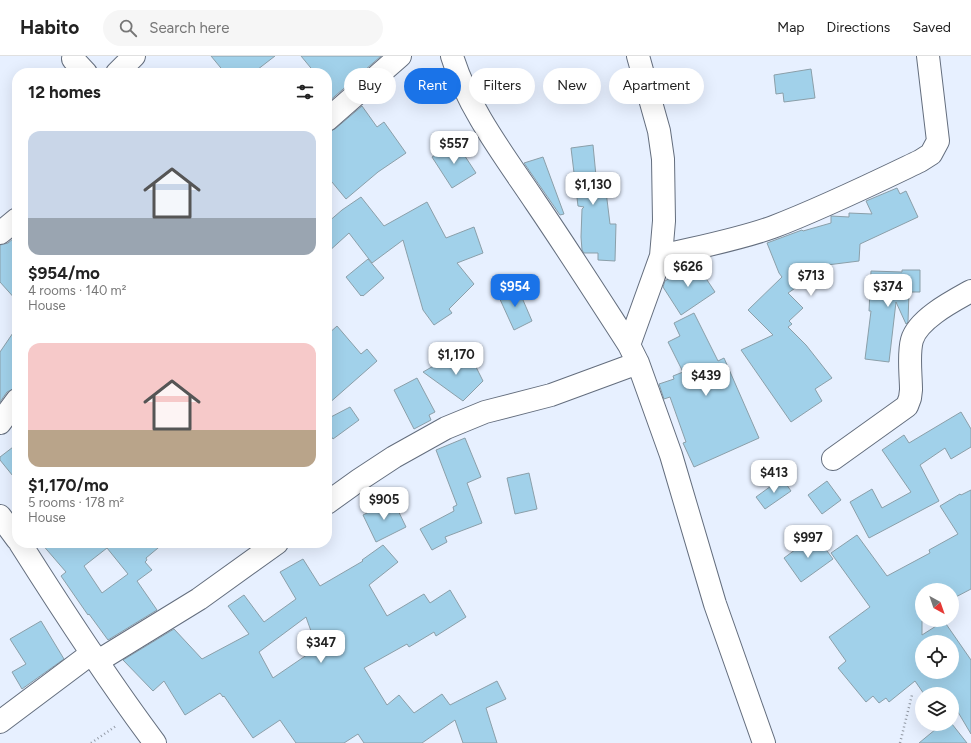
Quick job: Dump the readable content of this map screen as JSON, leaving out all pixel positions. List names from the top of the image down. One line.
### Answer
{"north":"bottom right","page":{"header":"Habito","search":"Search here","nav":["Map","Directions","Saved"],"chip":["Buy","Rent","Filters","New","Apartment"],"heading":"12 homes","list":[{"name":"$954/mo","note":"4 rooms · 140 m² · House"},{"name":"$1,170/mo","note":"5 rooms · 178 m² · House"}],"price":["$557","$1,130","$626","$713","$954","$374","$1,170","$439","$413","$905","$997","$347"]}}
